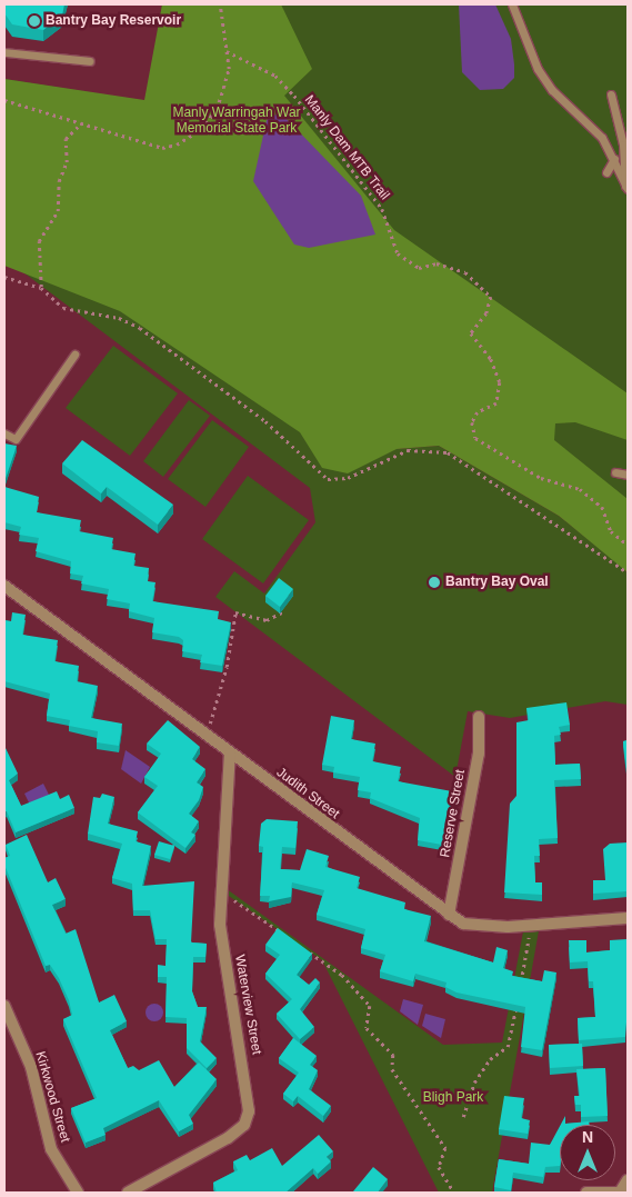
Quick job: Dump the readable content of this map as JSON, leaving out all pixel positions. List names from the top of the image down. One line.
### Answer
{"streets":{"street":["Judith Street","Reserve Street","Waterview Street","Kirkwood Street"],"path":["Manly Dam MTB Trail"]},"crossings":[["Judith Street","Reserve Street"],["Judith Street","Waterview Street"]],"parks":["Manly Warringah War Memorial State Park","Bligh Park"],"places":["Bantry Bay Reservoir","Bantry Bay Oval"],"north":"top"}
